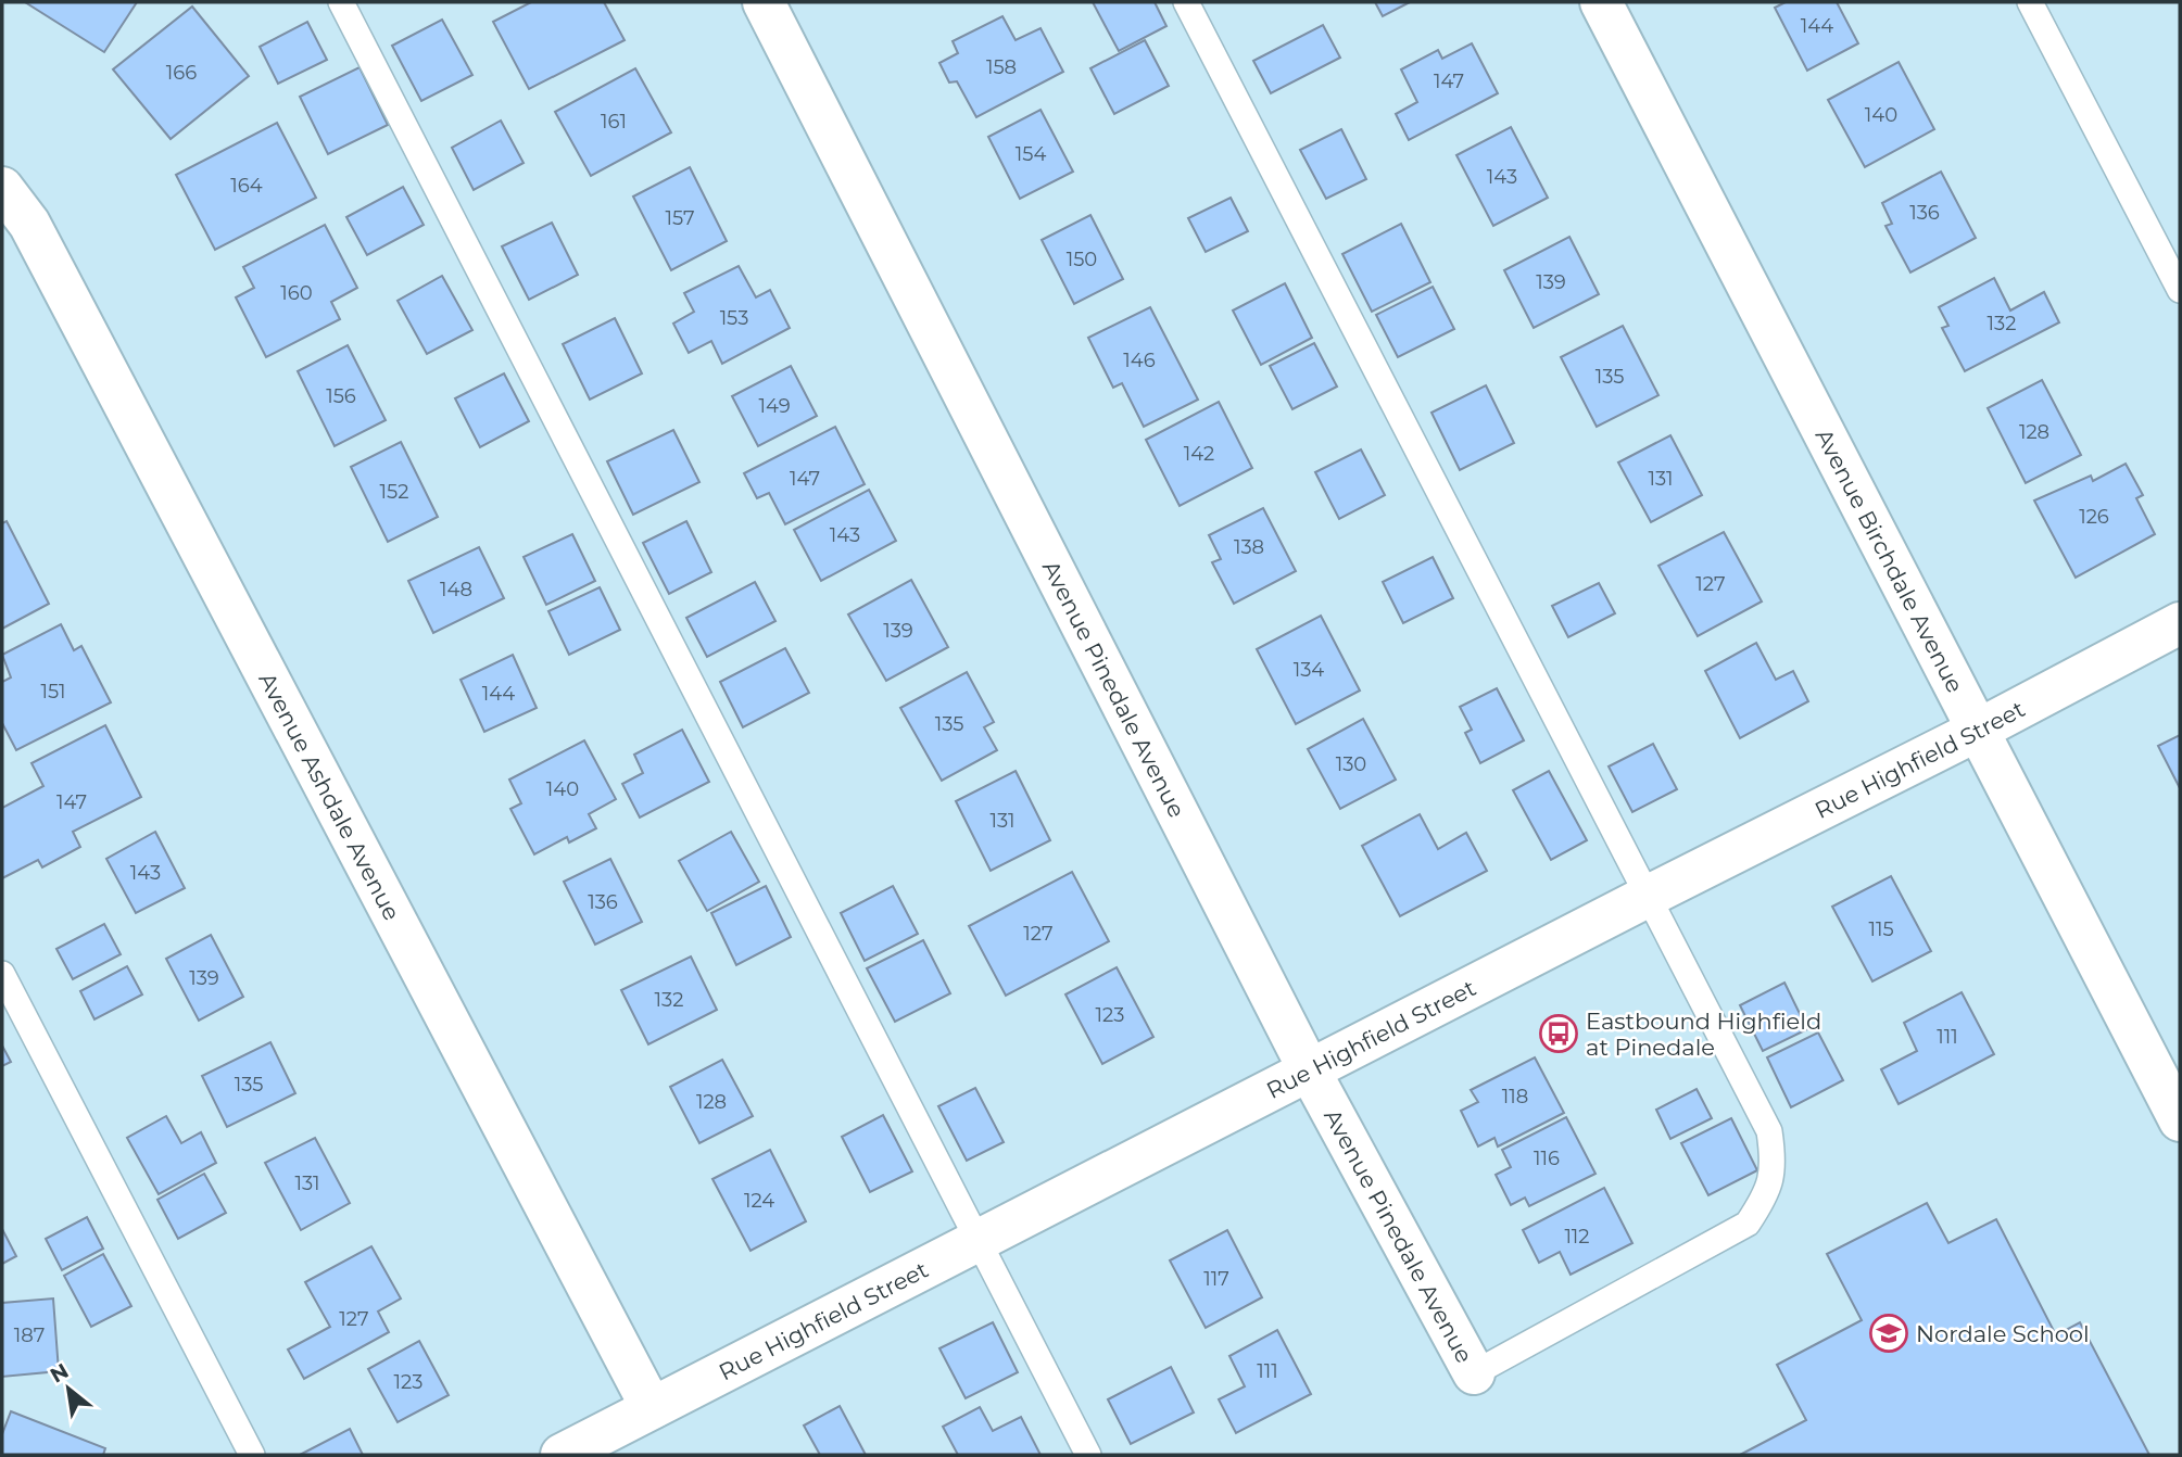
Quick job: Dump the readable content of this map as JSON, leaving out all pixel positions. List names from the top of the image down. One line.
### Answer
{"streets":{"street":["Avenue Birchdale Avenue","Avenue Pinedale Avenue","Rue Highfield Street","Avenue Ashdale Avenue"]},"crossings":[["Avenue Birchdale Avenue","Rue Highfield Street"],["Avenue Pinedale Avenue","Rue Highfield Street"],["Rue Highfield Street","Avenue Ashdale Avenue"]],"places":{"bus stop":["Eastbound Highfield at Pinedale"],"school or university":["Nordale School"]},"house_numbers":["144","158","166","147","140","161","154","143","164","136","157","150","139","160","153","132","146","135","156","149","128","142","147","131","152","126","143","138","127","148","139","134","151","144","135","130","140","147","131","143","136","115","127","139","132","123","111","135","118","128","116","131","124","112","117","127","187","111","123"],"north":"top left"}
